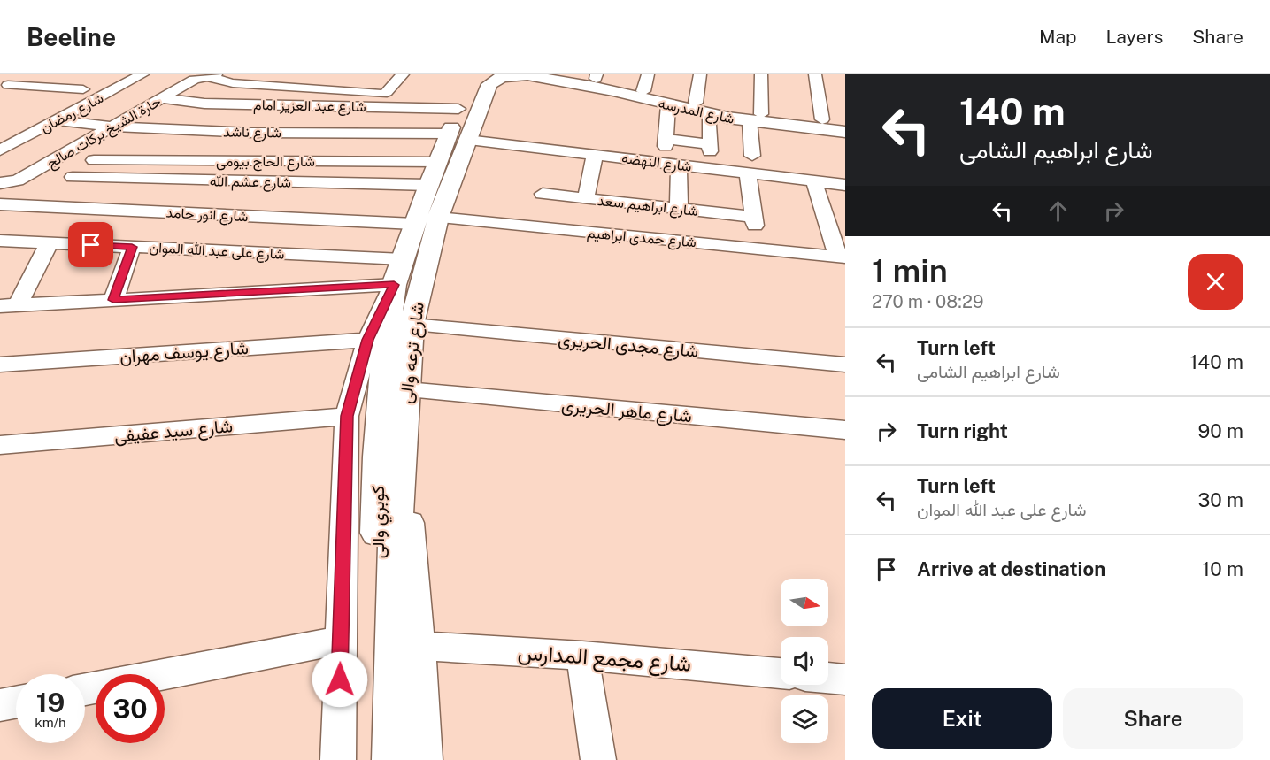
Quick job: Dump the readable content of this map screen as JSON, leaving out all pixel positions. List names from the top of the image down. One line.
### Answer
{"streets":{"main road":["شارع المدرسه","شارع ترعه والى","كوبري والى"],"street":["شارع عبد العزيز امام","شارع رمضان","حارة الشيخ بركات صالح","شارع ناشد","شارع الحاج بيومى","شارع النهضه","شارع عشم الله","شارع ابراهيم سعد","شارع انور حامد","شارع حمدى ابراهيم","شارع على عبد الله الموان","شارع مجدى الحريرى","شارع يوسف مهران","شارع ماهر الحريرى","شارع سيد عفيفى","شارع مجمع المدارس"]},"crossings":[["شارع عبد العزيز امام","حارة الشيخ بركات صالح"],["شارع عبد العزيز امام","شارع ترعه والى"],["شارع المدرسه","شارع ترعه والى"],["شارع رمضان","شارع ناشد"],["حارة الشيخ بركات صالح","شارع ناشد"],["شارع ناشد","شارع النهضه"],["شارع ناشد","شارع ترعه والى"],["شارع الحاج بيومى","شارع ترعه والى"],["شارع النهضه","شارع ابراهيم سعد"],["شارع النهضه","شارع ترعه والى"],["شارع عشم الله","شارع ترعه والى"],["شارع انور حامد","شارع ترعه والى"],["شارع حمدى ابراهيم","شارع ترعه والى"],["شارع على عبد الله الموان","شارع ترعه والى"],["شارع على عبد الله الموان","كوبري والى"],["شارع مجدى الحريرى","شارع ترعه والى"],["شارع يوسف مهران","شارع ترعه والى"],["شارع ترعه والى","شارع ماهر الحريرى"],["شارع ترعه والى","شارع سيد عفيفى"],["شارع ترعه والى","كوبري والى"],["شارع ترعه والى","شارع مجمع المدارس"]],"north":"right","page":{"header":"Beeline","nav":["Map","Layers","Share"],"turn":["140 m","شارع ابراهيم الشامى"],"heading":["1 min","270 m · 08:29"],"list":[{"name":"Turn left","note":"شارع ابراهيم الشامى","value":"140 m"},{"name":"Turn right","value":"90 m"},{"name":"Turn left","note":"شارع على عبد الله الموان","value":"30 m"},{"name":"Arrive at destination","value":"10 m"}],"speed":"19 km/h","limit":"30","buttons":["Exit","Share"]}}
